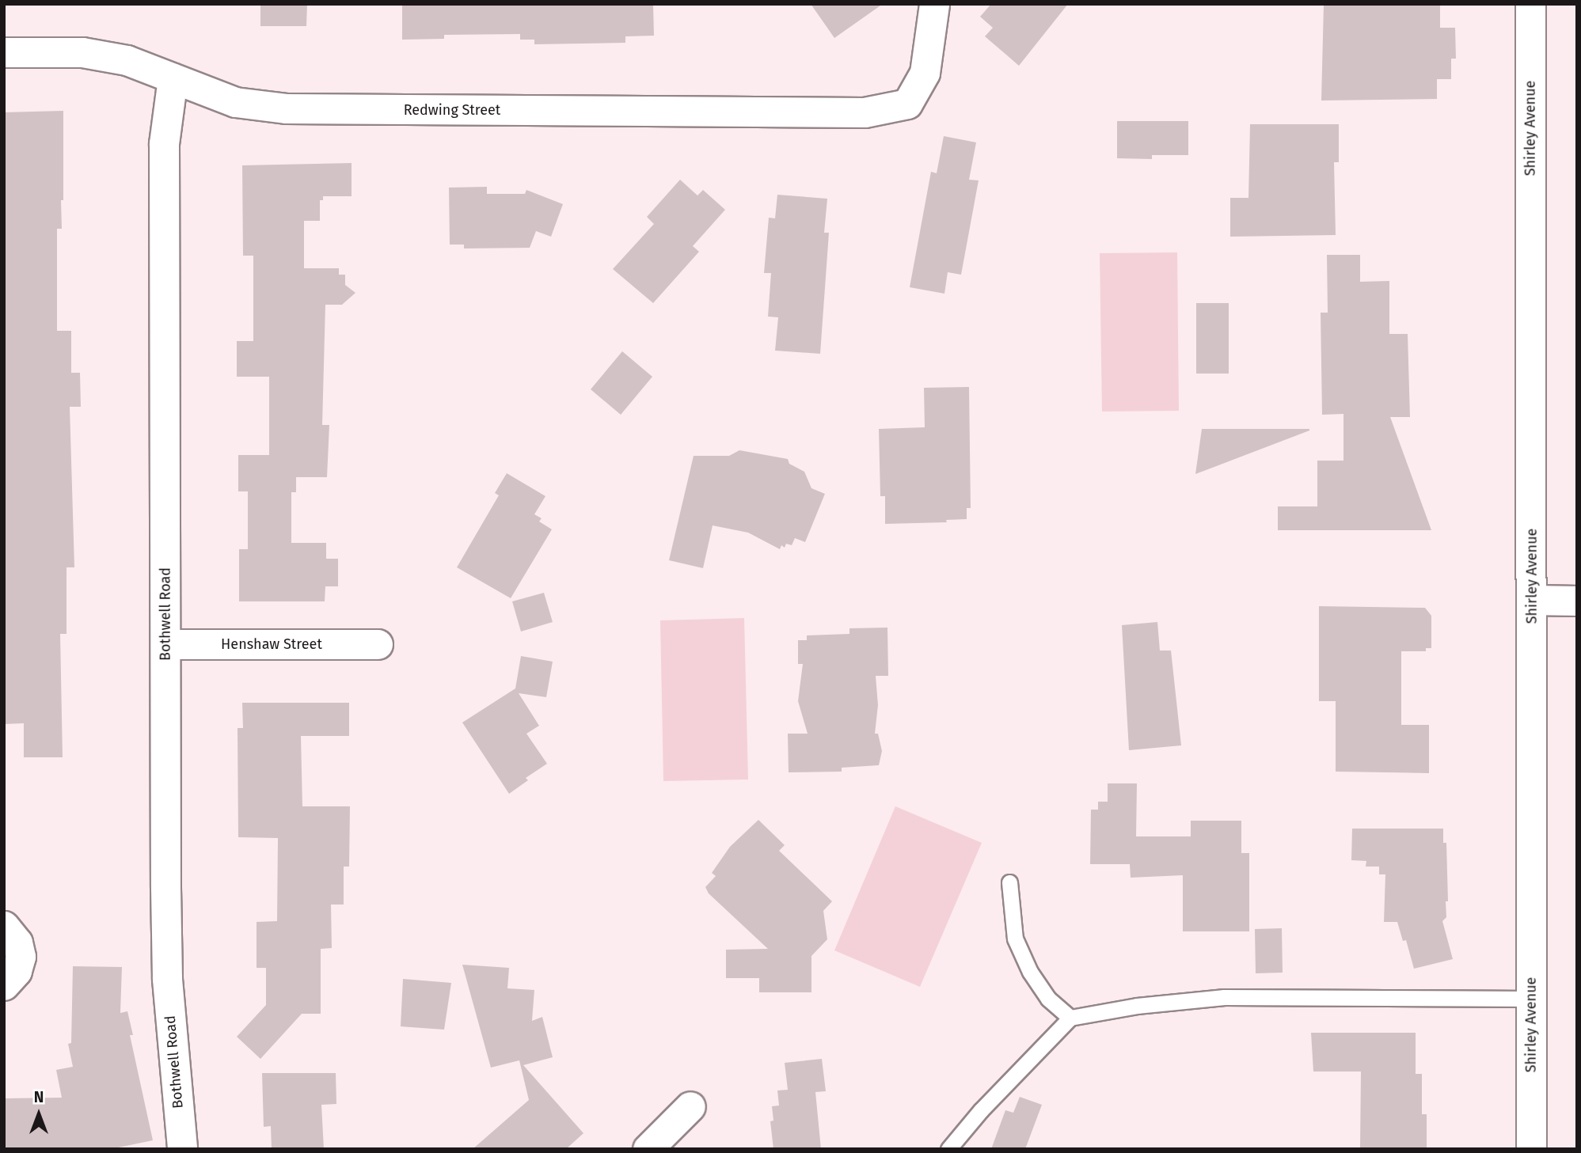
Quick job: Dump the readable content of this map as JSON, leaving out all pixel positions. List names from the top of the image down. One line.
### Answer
{"streets":{"street":["Redwing Street","Shirley Avenue","Bothwell Road","Henshaw Street"]},"crossings":[["Redwing Street","Bothwell Road"],["Bothwell Road","Henshaw Street"]],"north":"top"}
